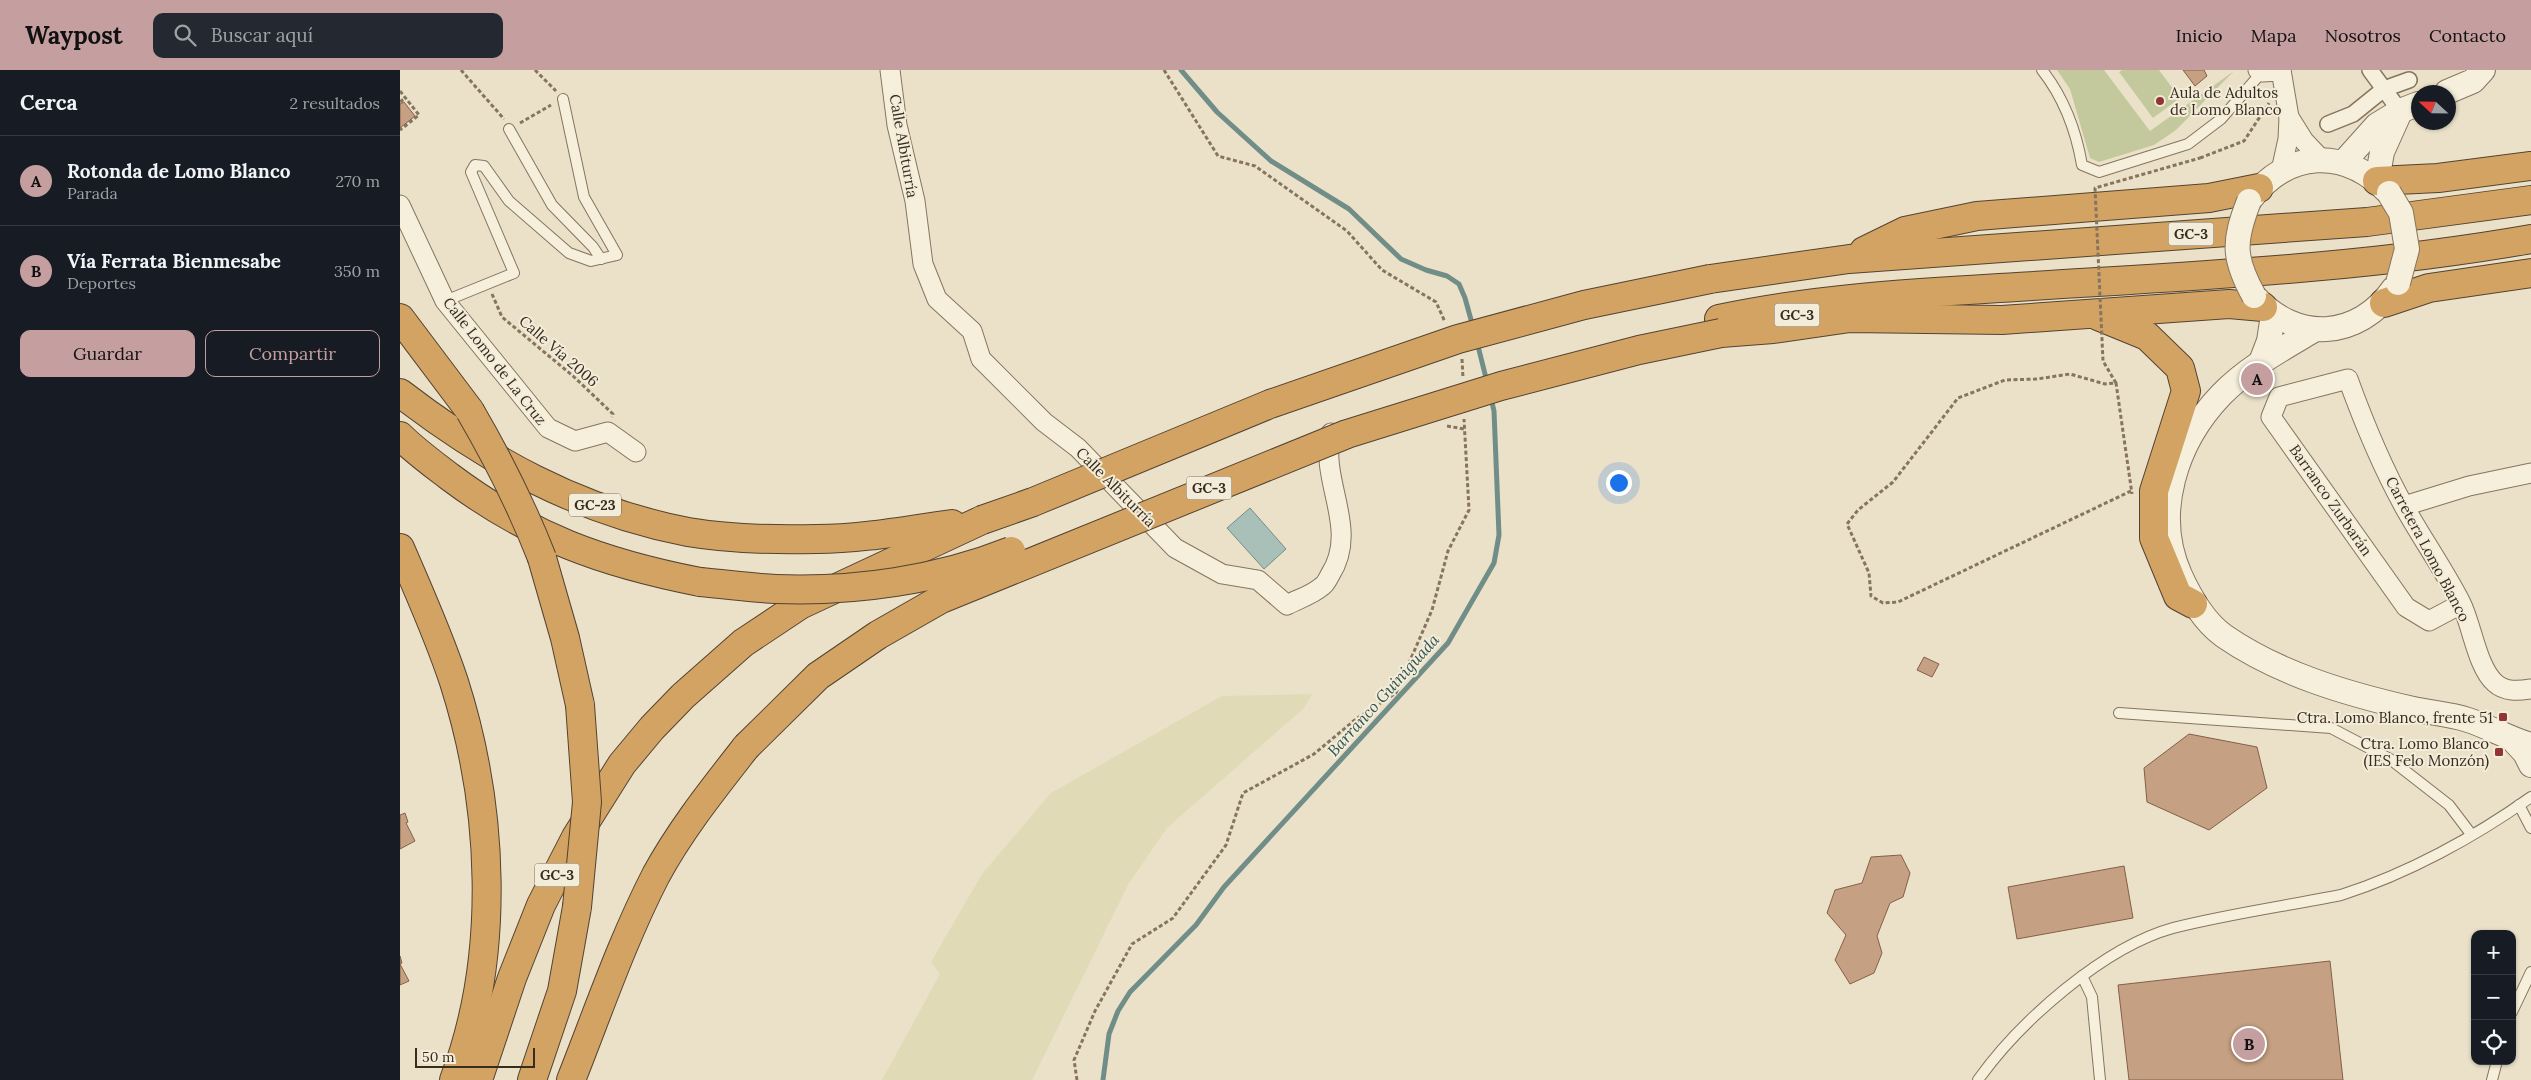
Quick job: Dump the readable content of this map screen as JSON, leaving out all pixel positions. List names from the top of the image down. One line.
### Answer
{"streets":{"highway":["GC-3","GC-23"],"street":["Calle Albiturría","Calle Lomo de La Cruz","Barranco Zurbarán","Carretera Lomo Blanco"],"path":["Calle Vía 2006"]},"crossings":[["GC-3","GC-23"],["Calle Vía 2006","Calle Lomo de La Cruz"],["Barranco Zurbarán","Carretera Lomo Blanco"]],"water":["Barranco Guiniguada"],"places":{"other":["Aula de Adultos de Lomo Blanco"],"transit":["Ctra. Lomo Blanco, frente 51","Ctra. Lomo Blanco (IES Felo Monzón)"]},"scale_bar":"50 m","north":"left","page":{"header":"Waypost","search":"Buscar aquí","nav":["Inicio","Mapa","Nosotros","Contacto"],"heading":["Cerca","2 resultados"],"list":[{"mark":"A","name":"Rotonda de Lomo Blanco","note":"Parada","value":"270 m"},{"mark":"B","name":"Vía Ferrata Bienmesabe","note":"Deportes","value":"350 m"}],"buttons":["Guardar","Compartir"],"pins":["A","B"],"map_buttons":["+","−"],"scale":"50 m"}}
